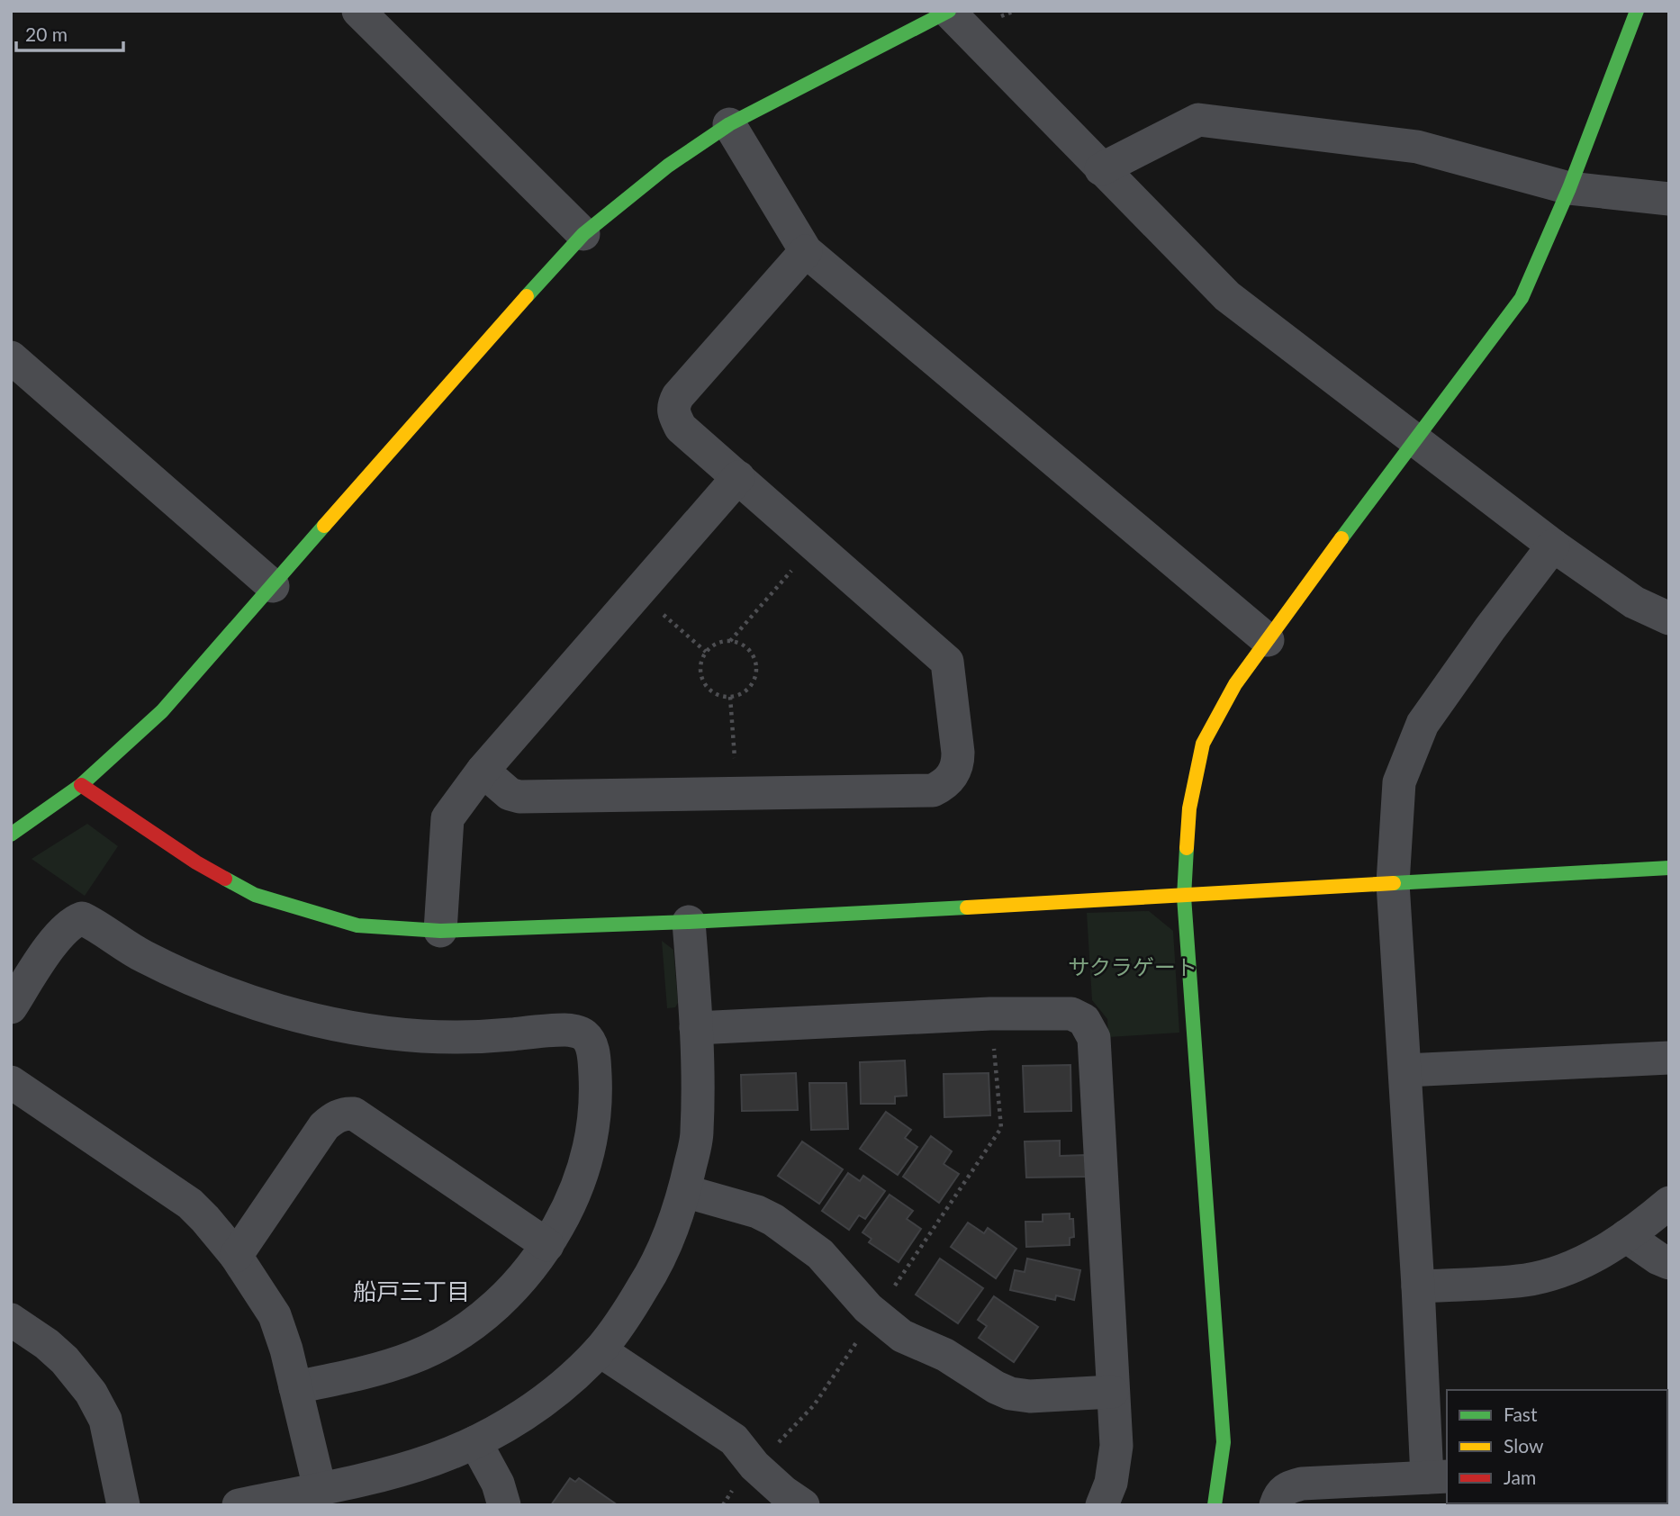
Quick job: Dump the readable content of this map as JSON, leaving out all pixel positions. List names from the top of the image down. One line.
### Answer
{"districts":["船戸三丁目"],"parks":["サクラゲート"],"legend":["Fast","Slow","Jam"],"scale_bar":"20 m"}
